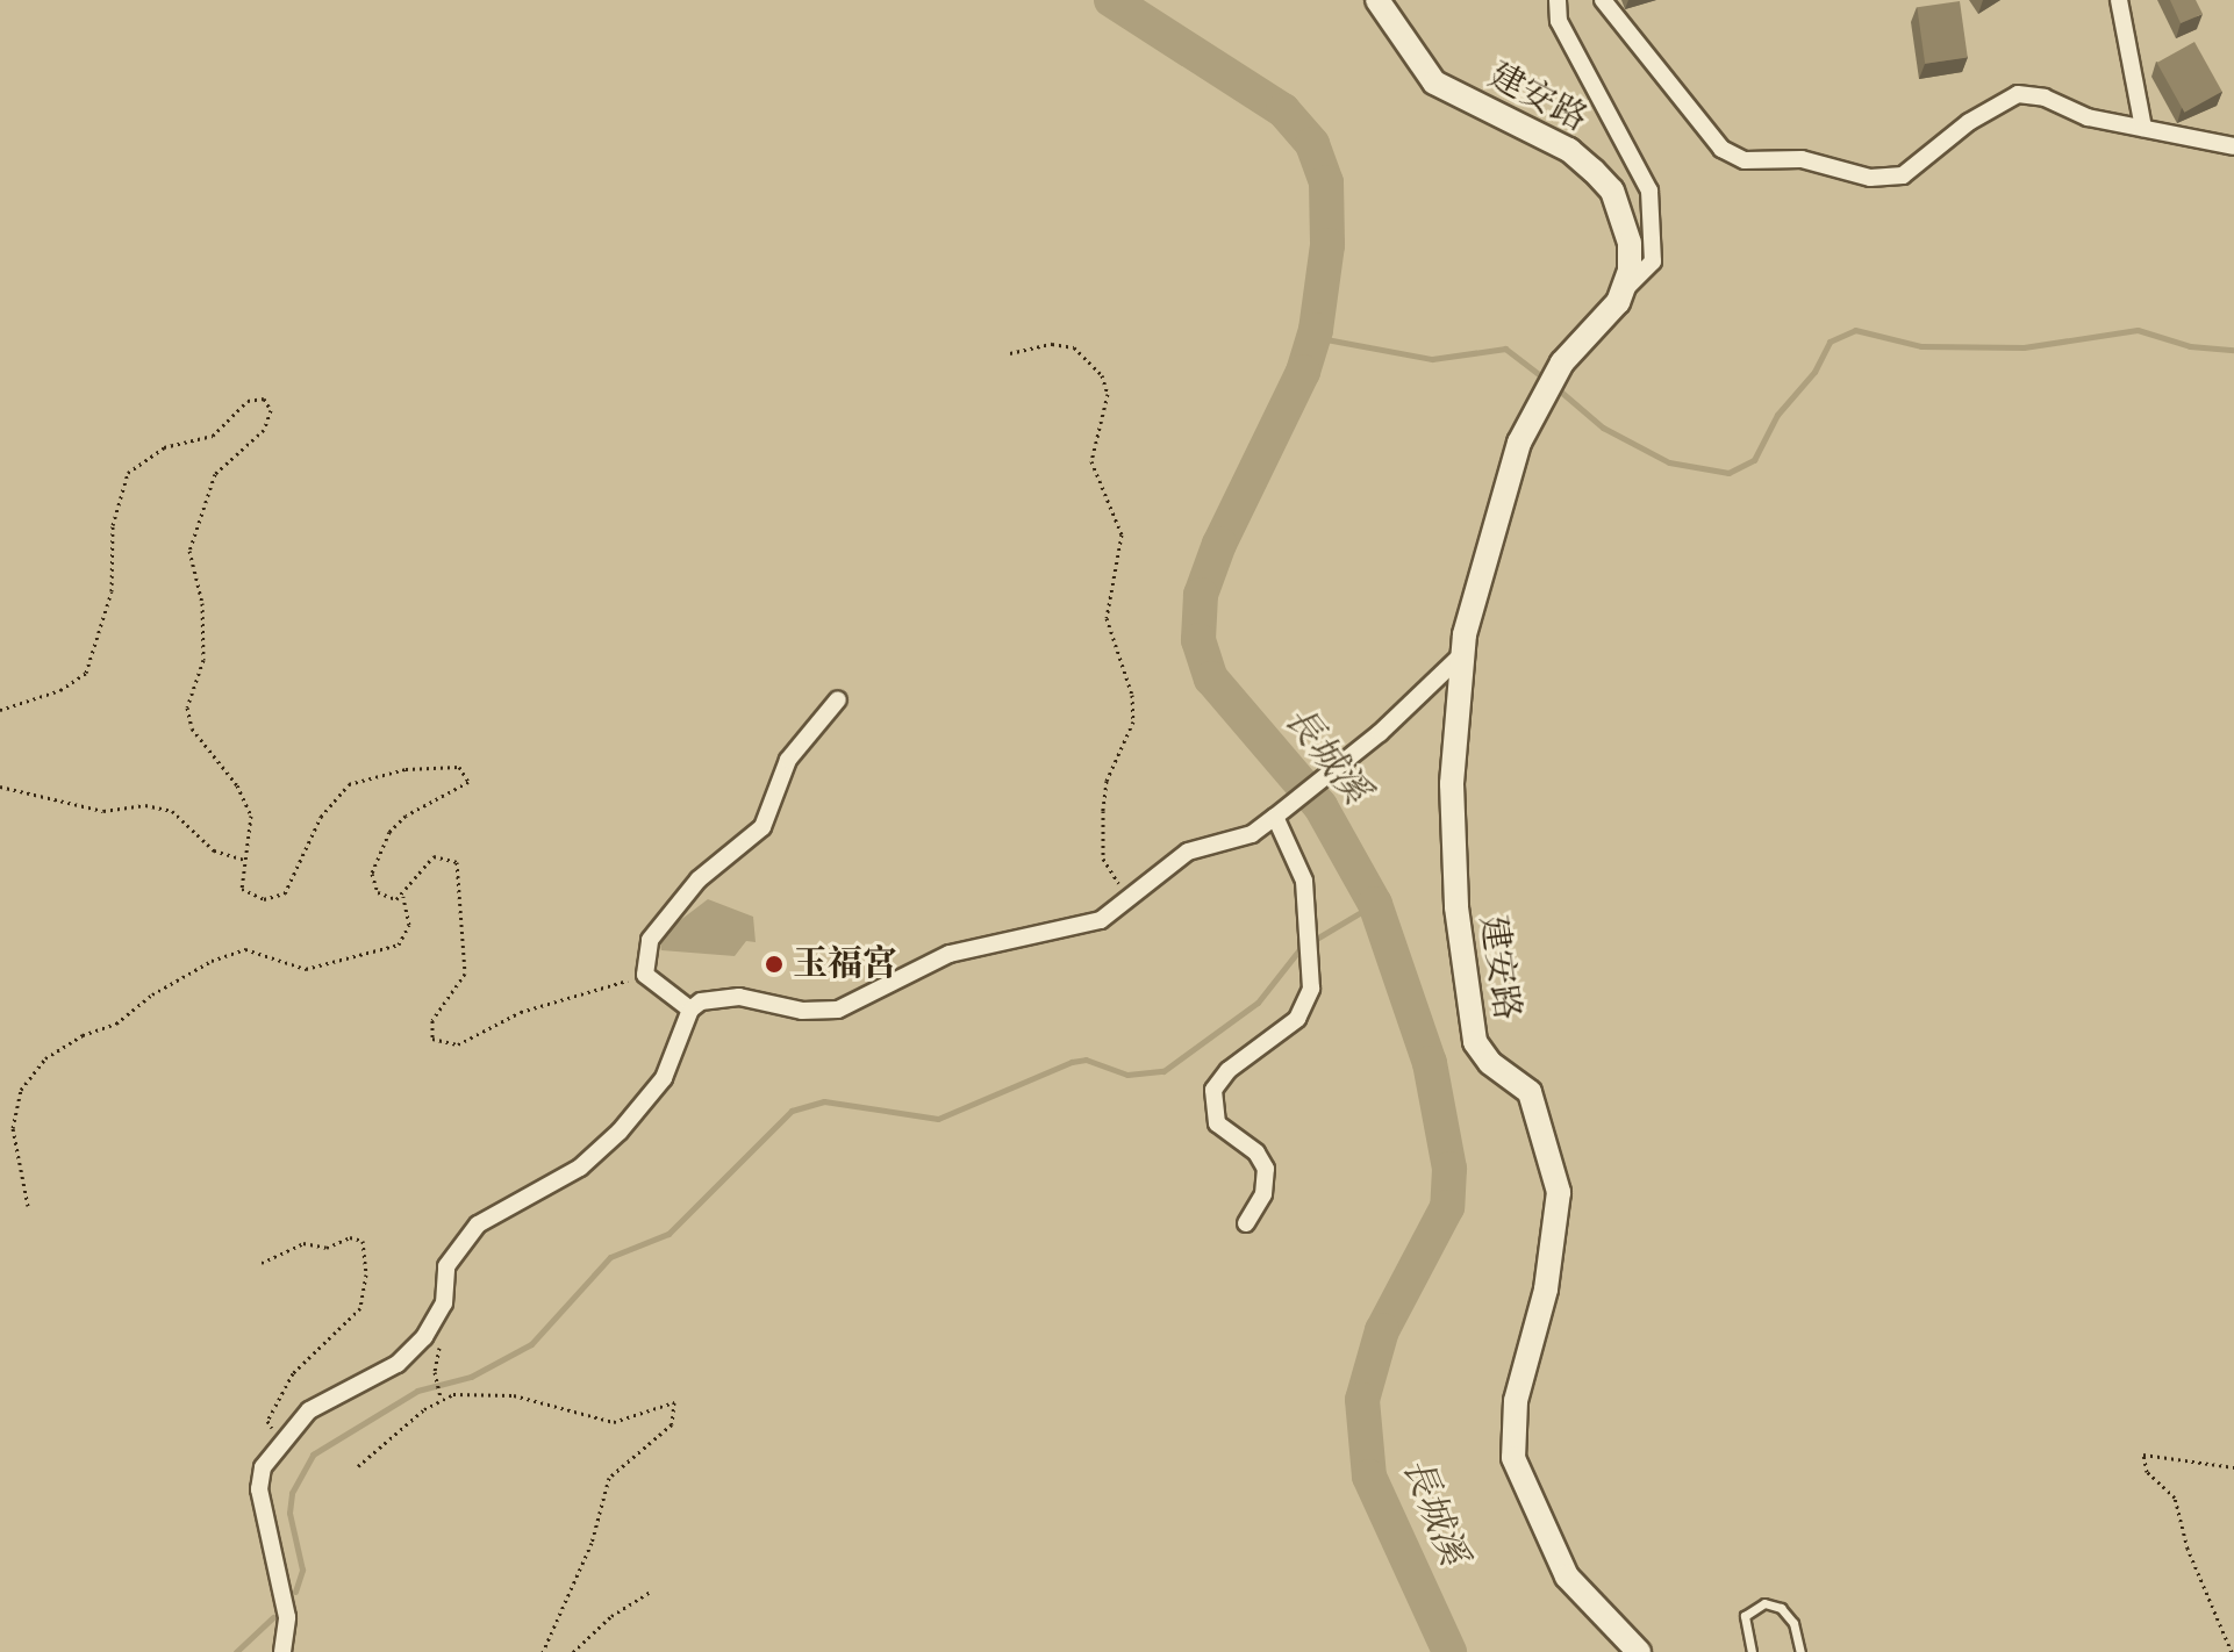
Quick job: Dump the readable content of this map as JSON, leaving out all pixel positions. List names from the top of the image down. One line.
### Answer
{"streets":{"street":["建安路"]},"water":["長城溪"],"places":["玉福宮"]}
